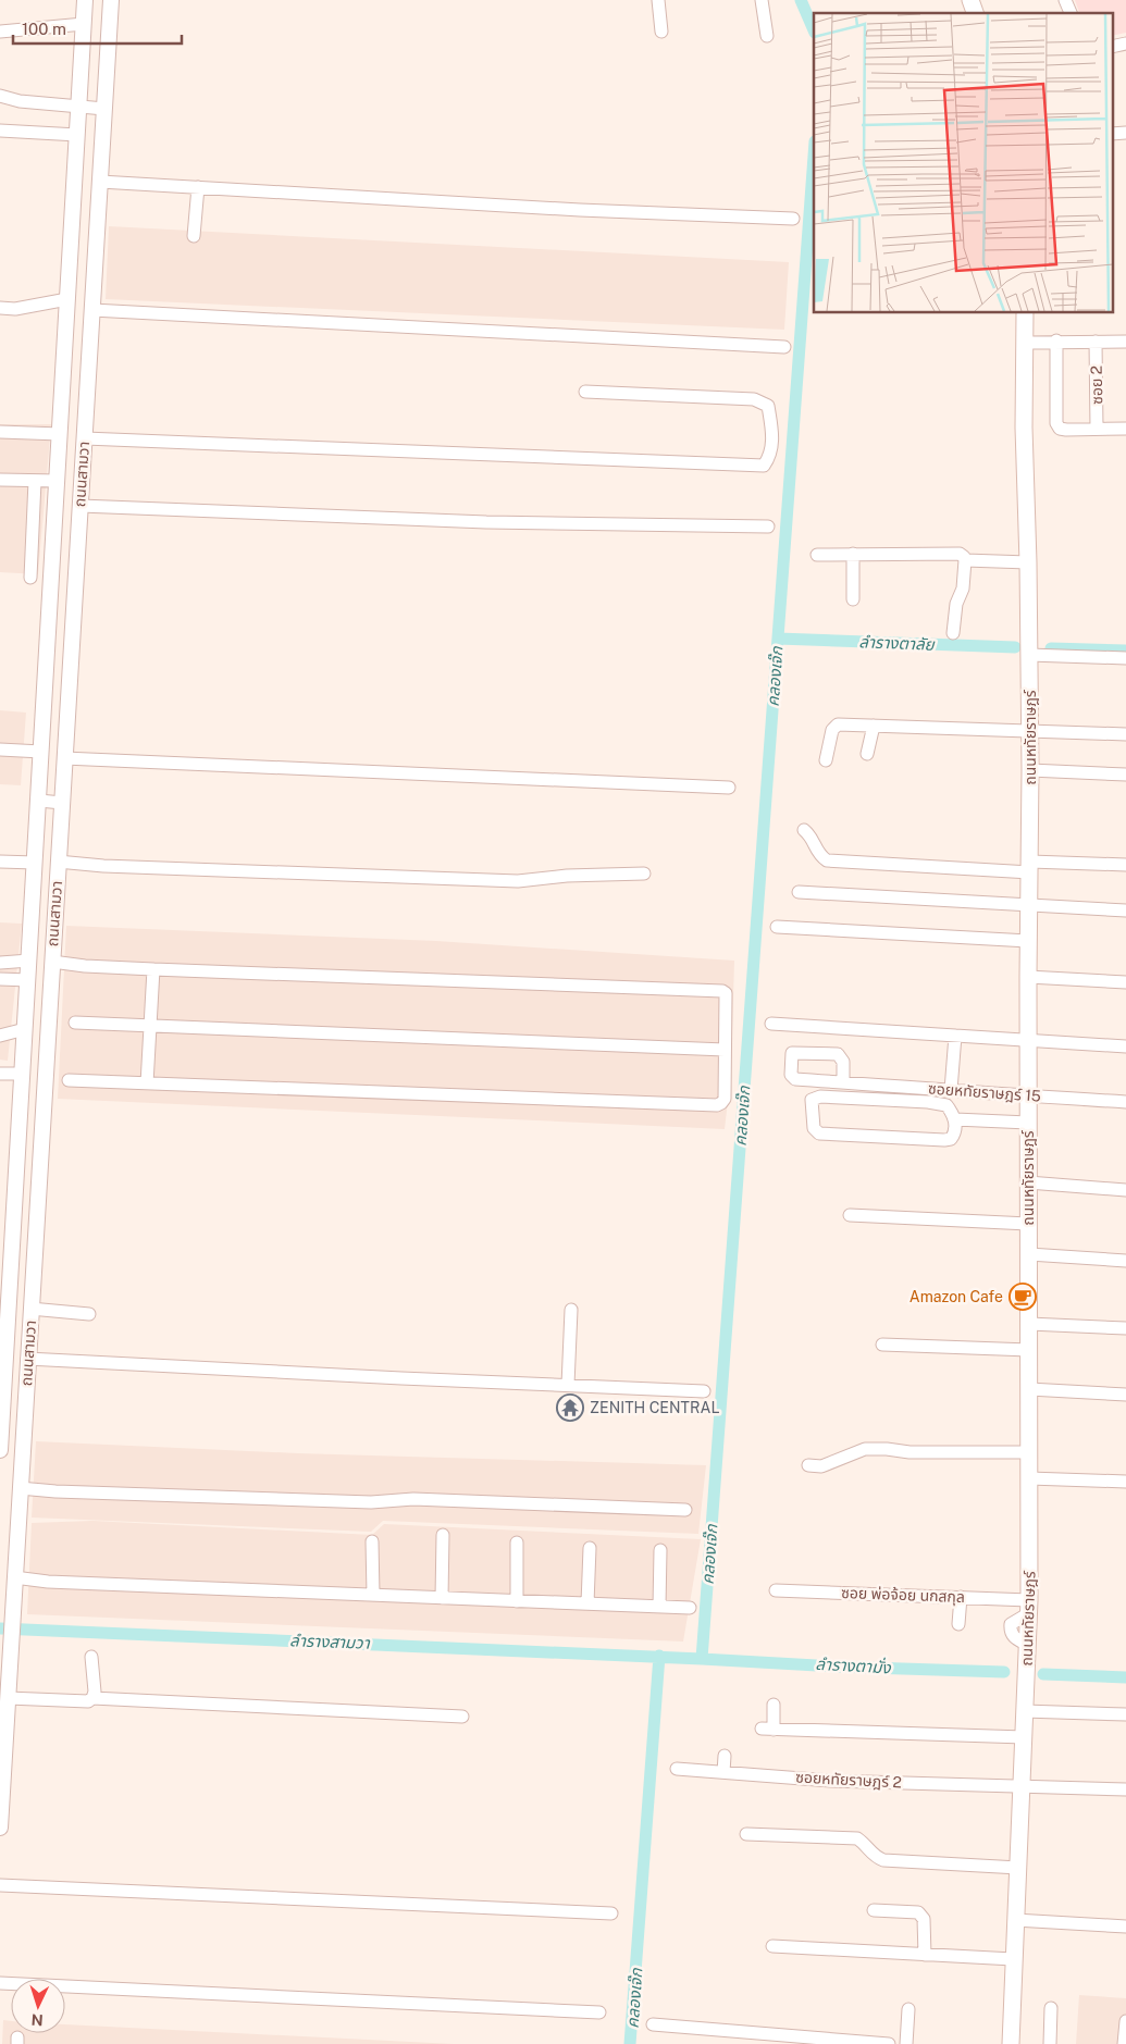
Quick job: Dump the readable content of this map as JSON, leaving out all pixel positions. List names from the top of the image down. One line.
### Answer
{"streets":{"main road":["ถนนหทัยราษฎร์"],"street":["ซอย 2","ถนนสามวา","ซอยหทัยราษฎร์ 15","ซอย พ่อจ้อย นกสกุล","ซอยหทัยราษฎร์ 2"]},"crossings":[["ถนนหทัยราษฎร์","ซอยหทัยราษฎร์ 15"],["ถนนหทัยราษฎร์","ซอย พ่อจ้อย นกสกุล"],["ถนนหทัยราษฎร์","ซอยหทัยราษฎร์ 2"]],"water":["ลำรางตาลัย","คลองเจ๊ก","ลำรางสามวา","ลำรางตามั่ง"],"places":{"cafe":["Amazon Cafe"],"temple":["ZENITH CENTRAL"]},"scale_bar":"100 m","north":"bottom"}
